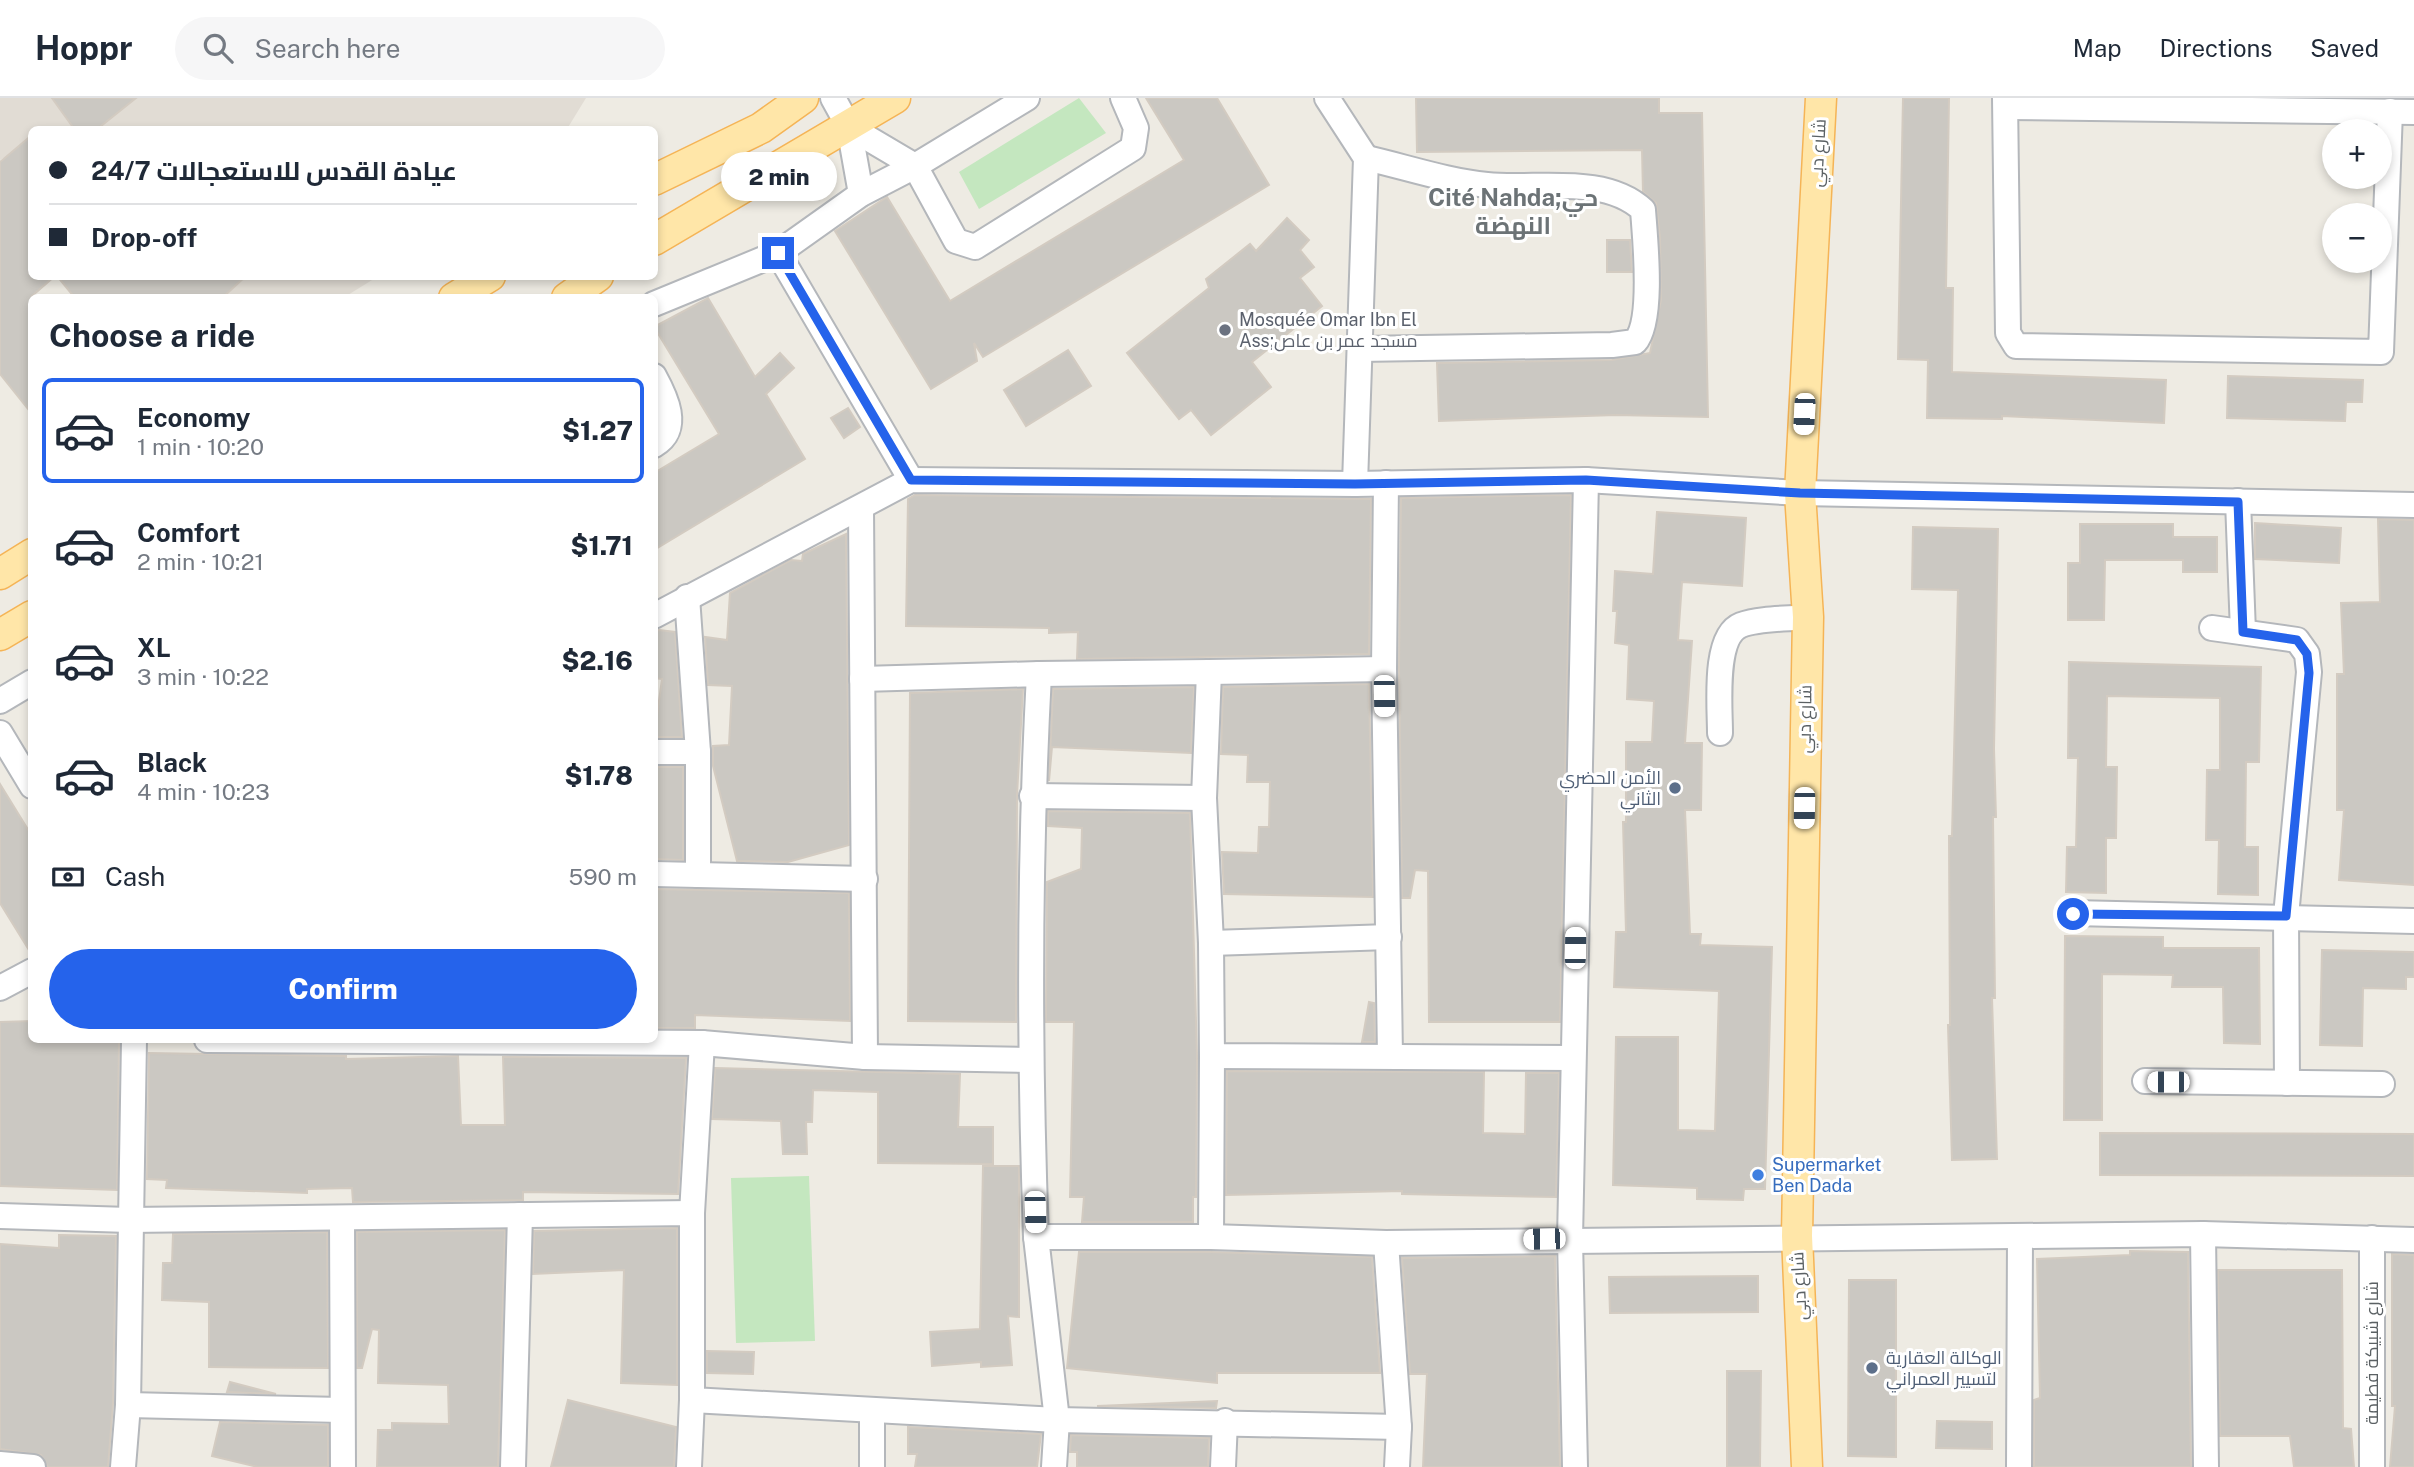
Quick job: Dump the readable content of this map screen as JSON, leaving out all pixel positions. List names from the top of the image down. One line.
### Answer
{"streets":{"main road":["شارع دبي"],"street":["شارع شبيكة فطيمة"]},"districts":["Cité Nahda;حي النهضة"],"places":["Mosquée Omar Ibn El Ass;مسجد عمر بن عاص","الأمن الحضري الثاني","Supermarket Ben Dada","الوكالة العقارية لتسيير العمراني"],"page":{"header":"Hoppr","search":"Search here","nav":["Map","Directions","Saved"],"map_buttons":["+","−"],"banner":["عيادة القدس للاستعجالات 24/7","Drop-off"],"bubble":"2 min","heading":"Choose a ride","list":[{"name":"Economy","note":"1 min · 10:20","value":"$1.27"},{"name":"Comfort","note":"2 min · 10:21","value":"$1.71"},{"name":"XL","note":"3 min · 10:22","value":"$2.16"},{"name":"Black","note":"4 min · 10:23","value":"$1.78"}],"pay":["Cash","590 m"],"buttons":"Confirm"}}
